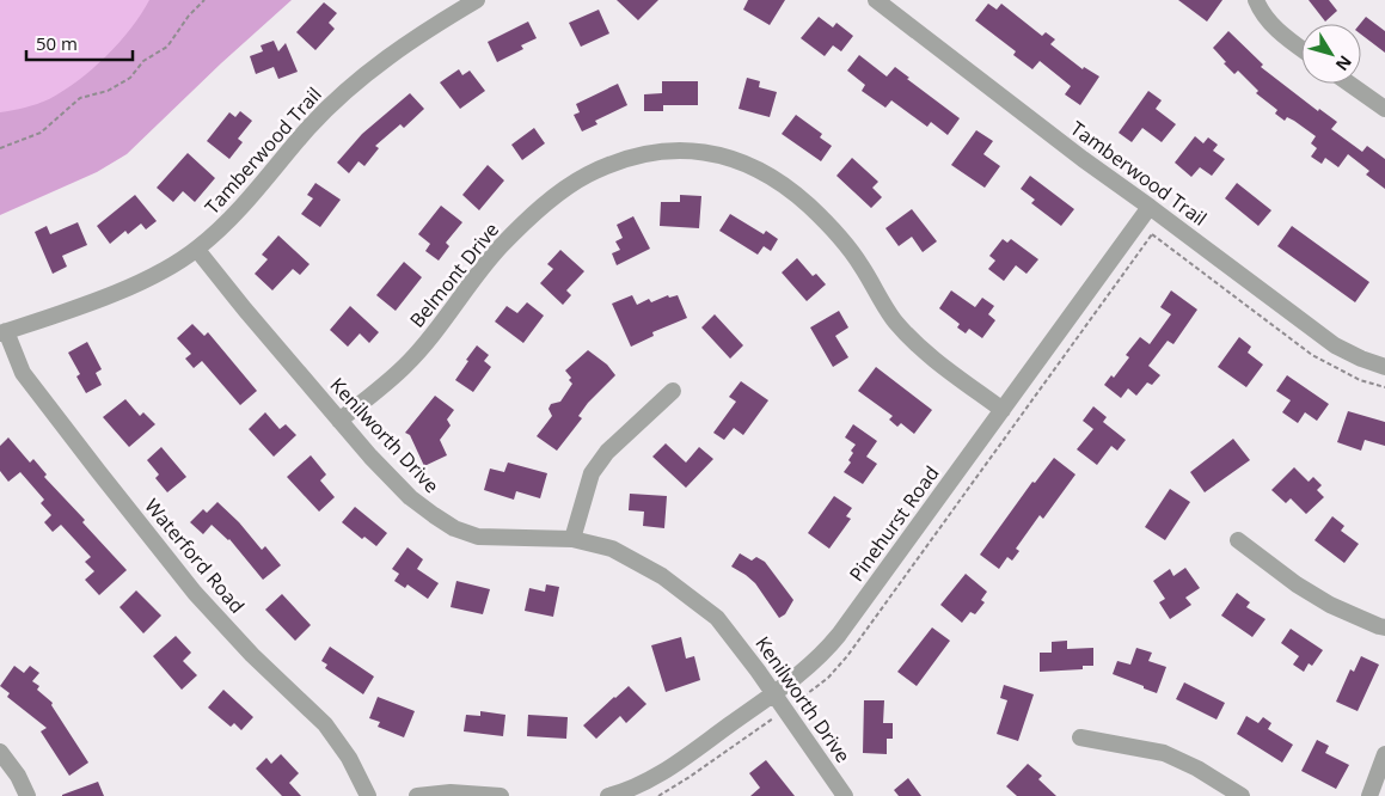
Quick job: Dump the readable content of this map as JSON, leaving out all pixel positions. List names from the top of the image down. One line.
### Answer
{"streets":{"street":["Tamberwood Trail","Belmont Drive","Kenilworth Drive","Pinehurst Road","Waterford Road"]},"crossings":[["Tamberwood Trail","Kenilworth Drive"],["Tamberwood Trail","Pinehurst Road"],["Tamberwood Trail","Waterford Road"],["Belmont Drive","Kenilworth Drive"],["Belmont Drive","Pinehurst Road"],["Kenilworth Drive","Pinehurst Road"]],"scale_bar":"50 m","north":"bottom right"}
